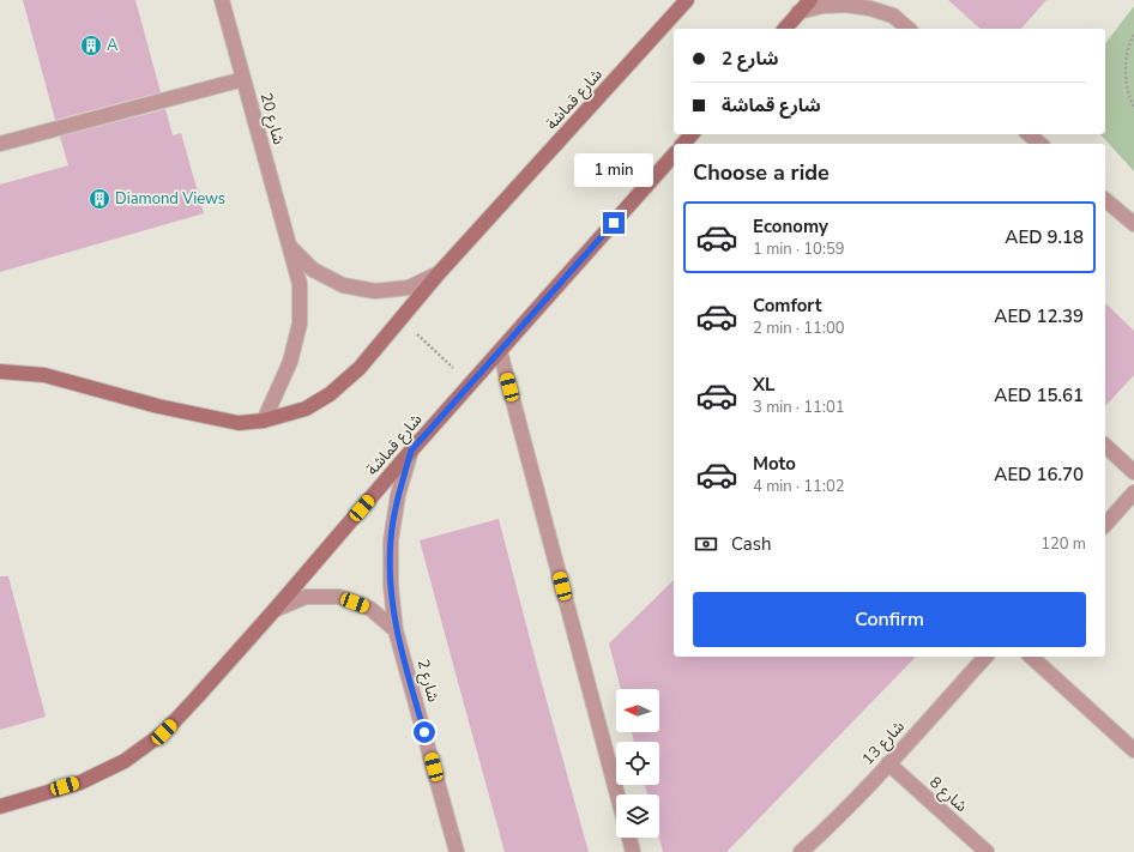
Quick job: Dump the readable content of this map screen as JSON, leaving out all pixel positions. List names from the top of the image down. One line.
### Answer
{"streets":{"street":["شارع قماشة","شارع 20","شارع 2","شارع 13","شارع 8"]},"crossings":[["شارع قماشة","شارع 20"],["شارع قماشة","شارع 2"],["شارع 13","شارع 8"]],"places":{"building":["A","Diamond Views"]},"north":"left","page":{"banner":["شارع 2","شارع قماشة"],"heading":"Choose a ride","bubble":"1 min","list":[{"name":"Economy","note":"1 min · 10:59","value":"AED 9.18"},{"name":"Comfort","note":"2 min · 11:00","value":"AED 12.39"},{"name":"XL","note":"3 min · 11:01","value":"AED 15.61"},{"name":"Moto","note":"4 min · 11:02","value":"AED 16.70"}],"pay":["Cash","120 m"],"buttons":"Confirm"}}
